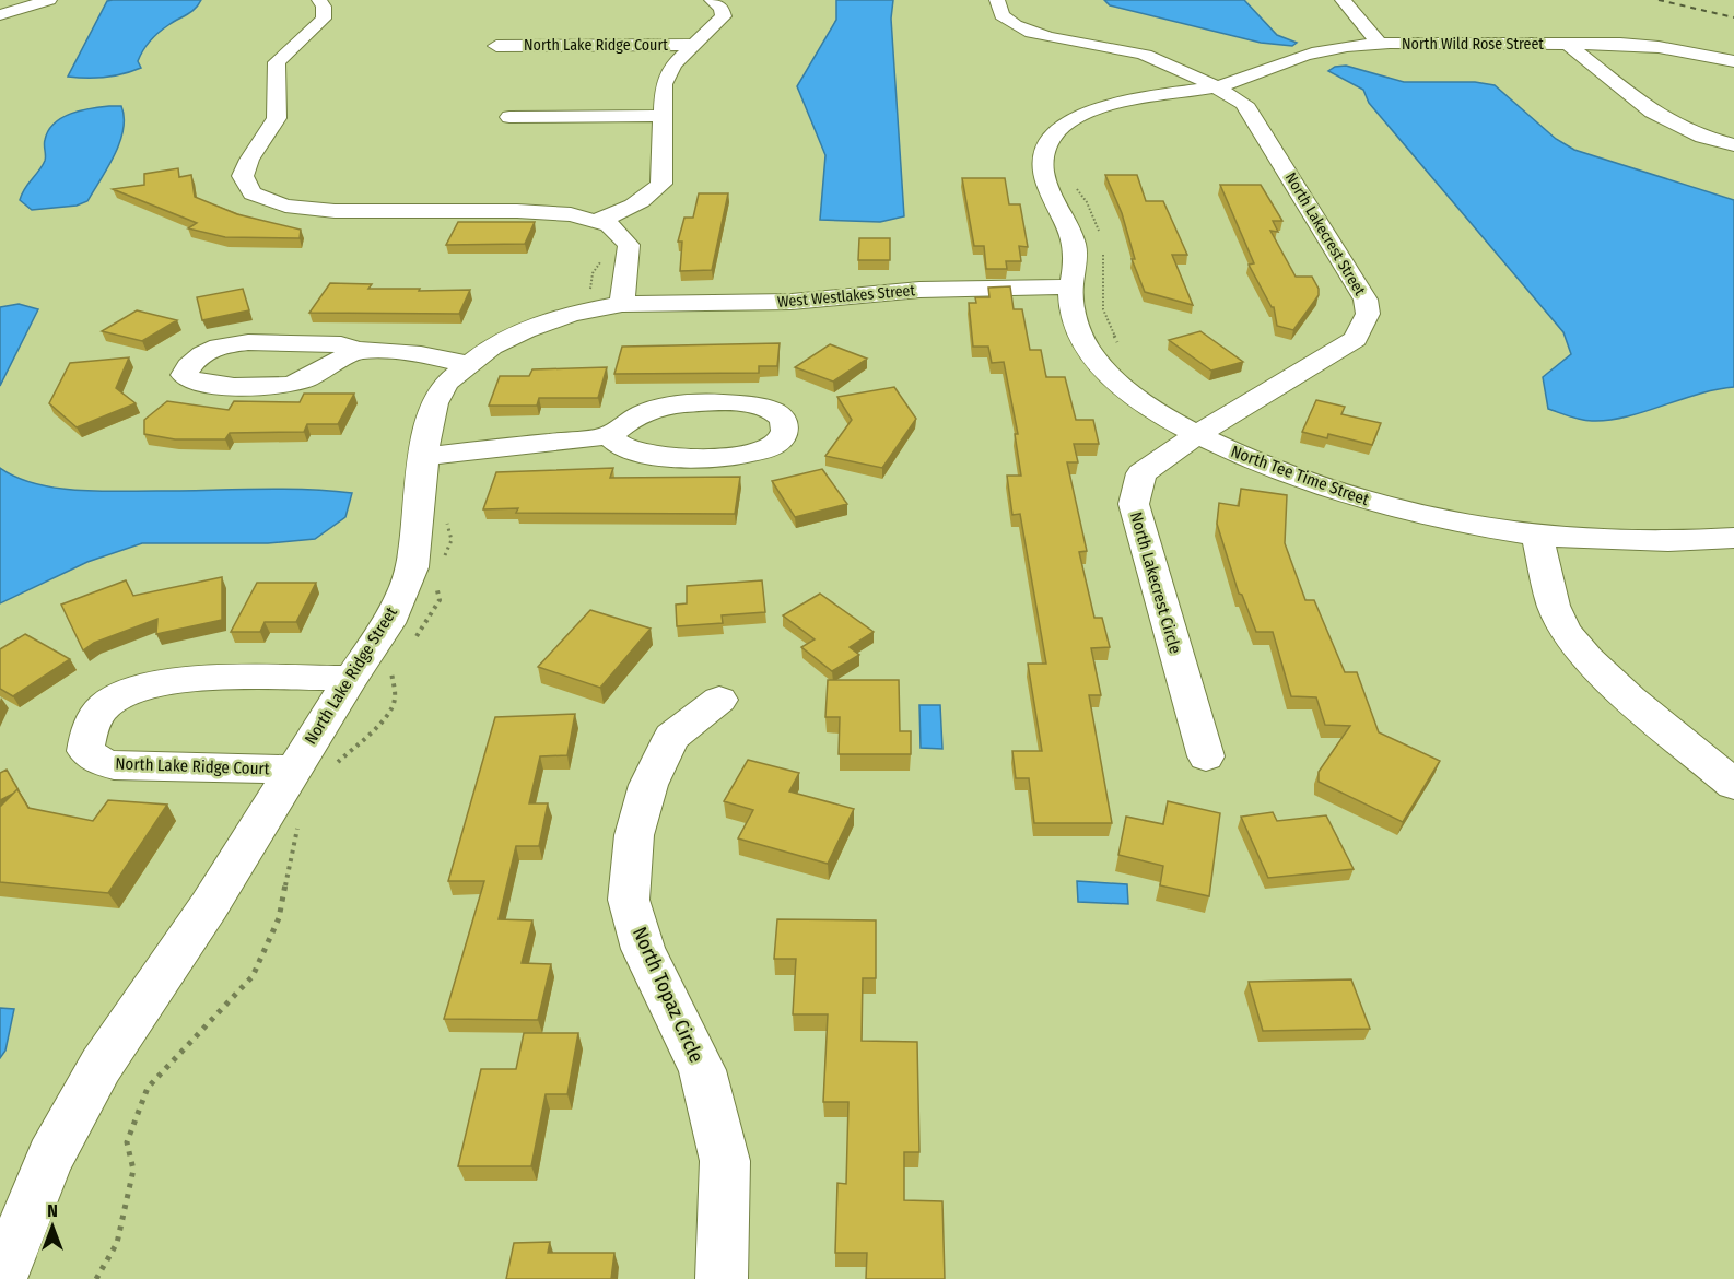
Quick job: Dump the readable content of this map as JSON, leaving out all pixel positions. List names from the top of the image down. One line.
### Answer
{"streets":{"street":["North Wild Rose Street","North Lake Ridge Court","North Lakecrest Street","West Westlakes Street","North Tee Time Street","North Lakecrest Circle","North Lake Ridge Street","North Topaz Circle"]},"crossings":[["North Wild Rose Street","North Lakecrest Street"],["North Wild Rose Street","North Tee Time Street"],["North Lake Ridge Court","North Lake Ridge Street"],["North Lakecrest Street","North Tee Time Street"],["North Lakecrest Street","North Lakecrest Circle"],["West Westlakes Street","North Tee Time Street"],["West Westlakes Street","North Lake Ridge Street"],["North Tee Time Street","North Lakecrest Circle"]],"north":"top"}
